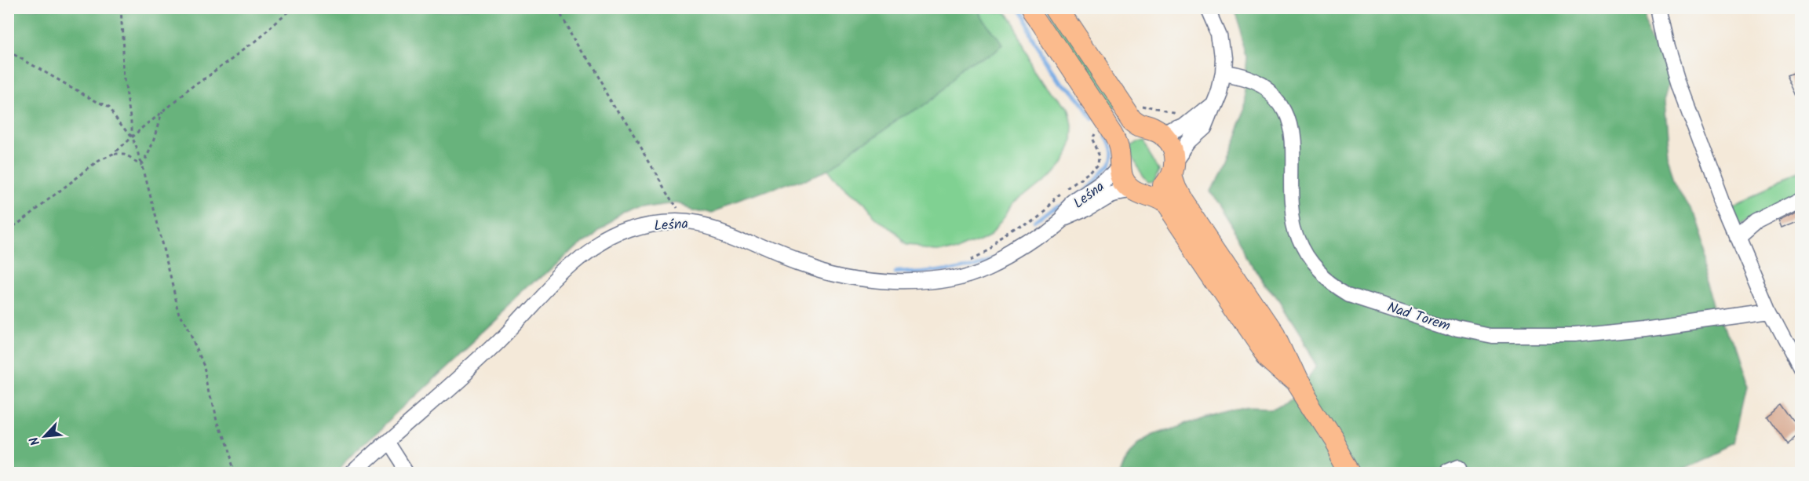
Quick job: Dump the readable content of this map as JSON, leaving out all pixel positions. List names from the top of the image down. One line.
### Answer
{"streets":{"street":["Leśna","Nad Torem"]},"north":"bottom left"}
